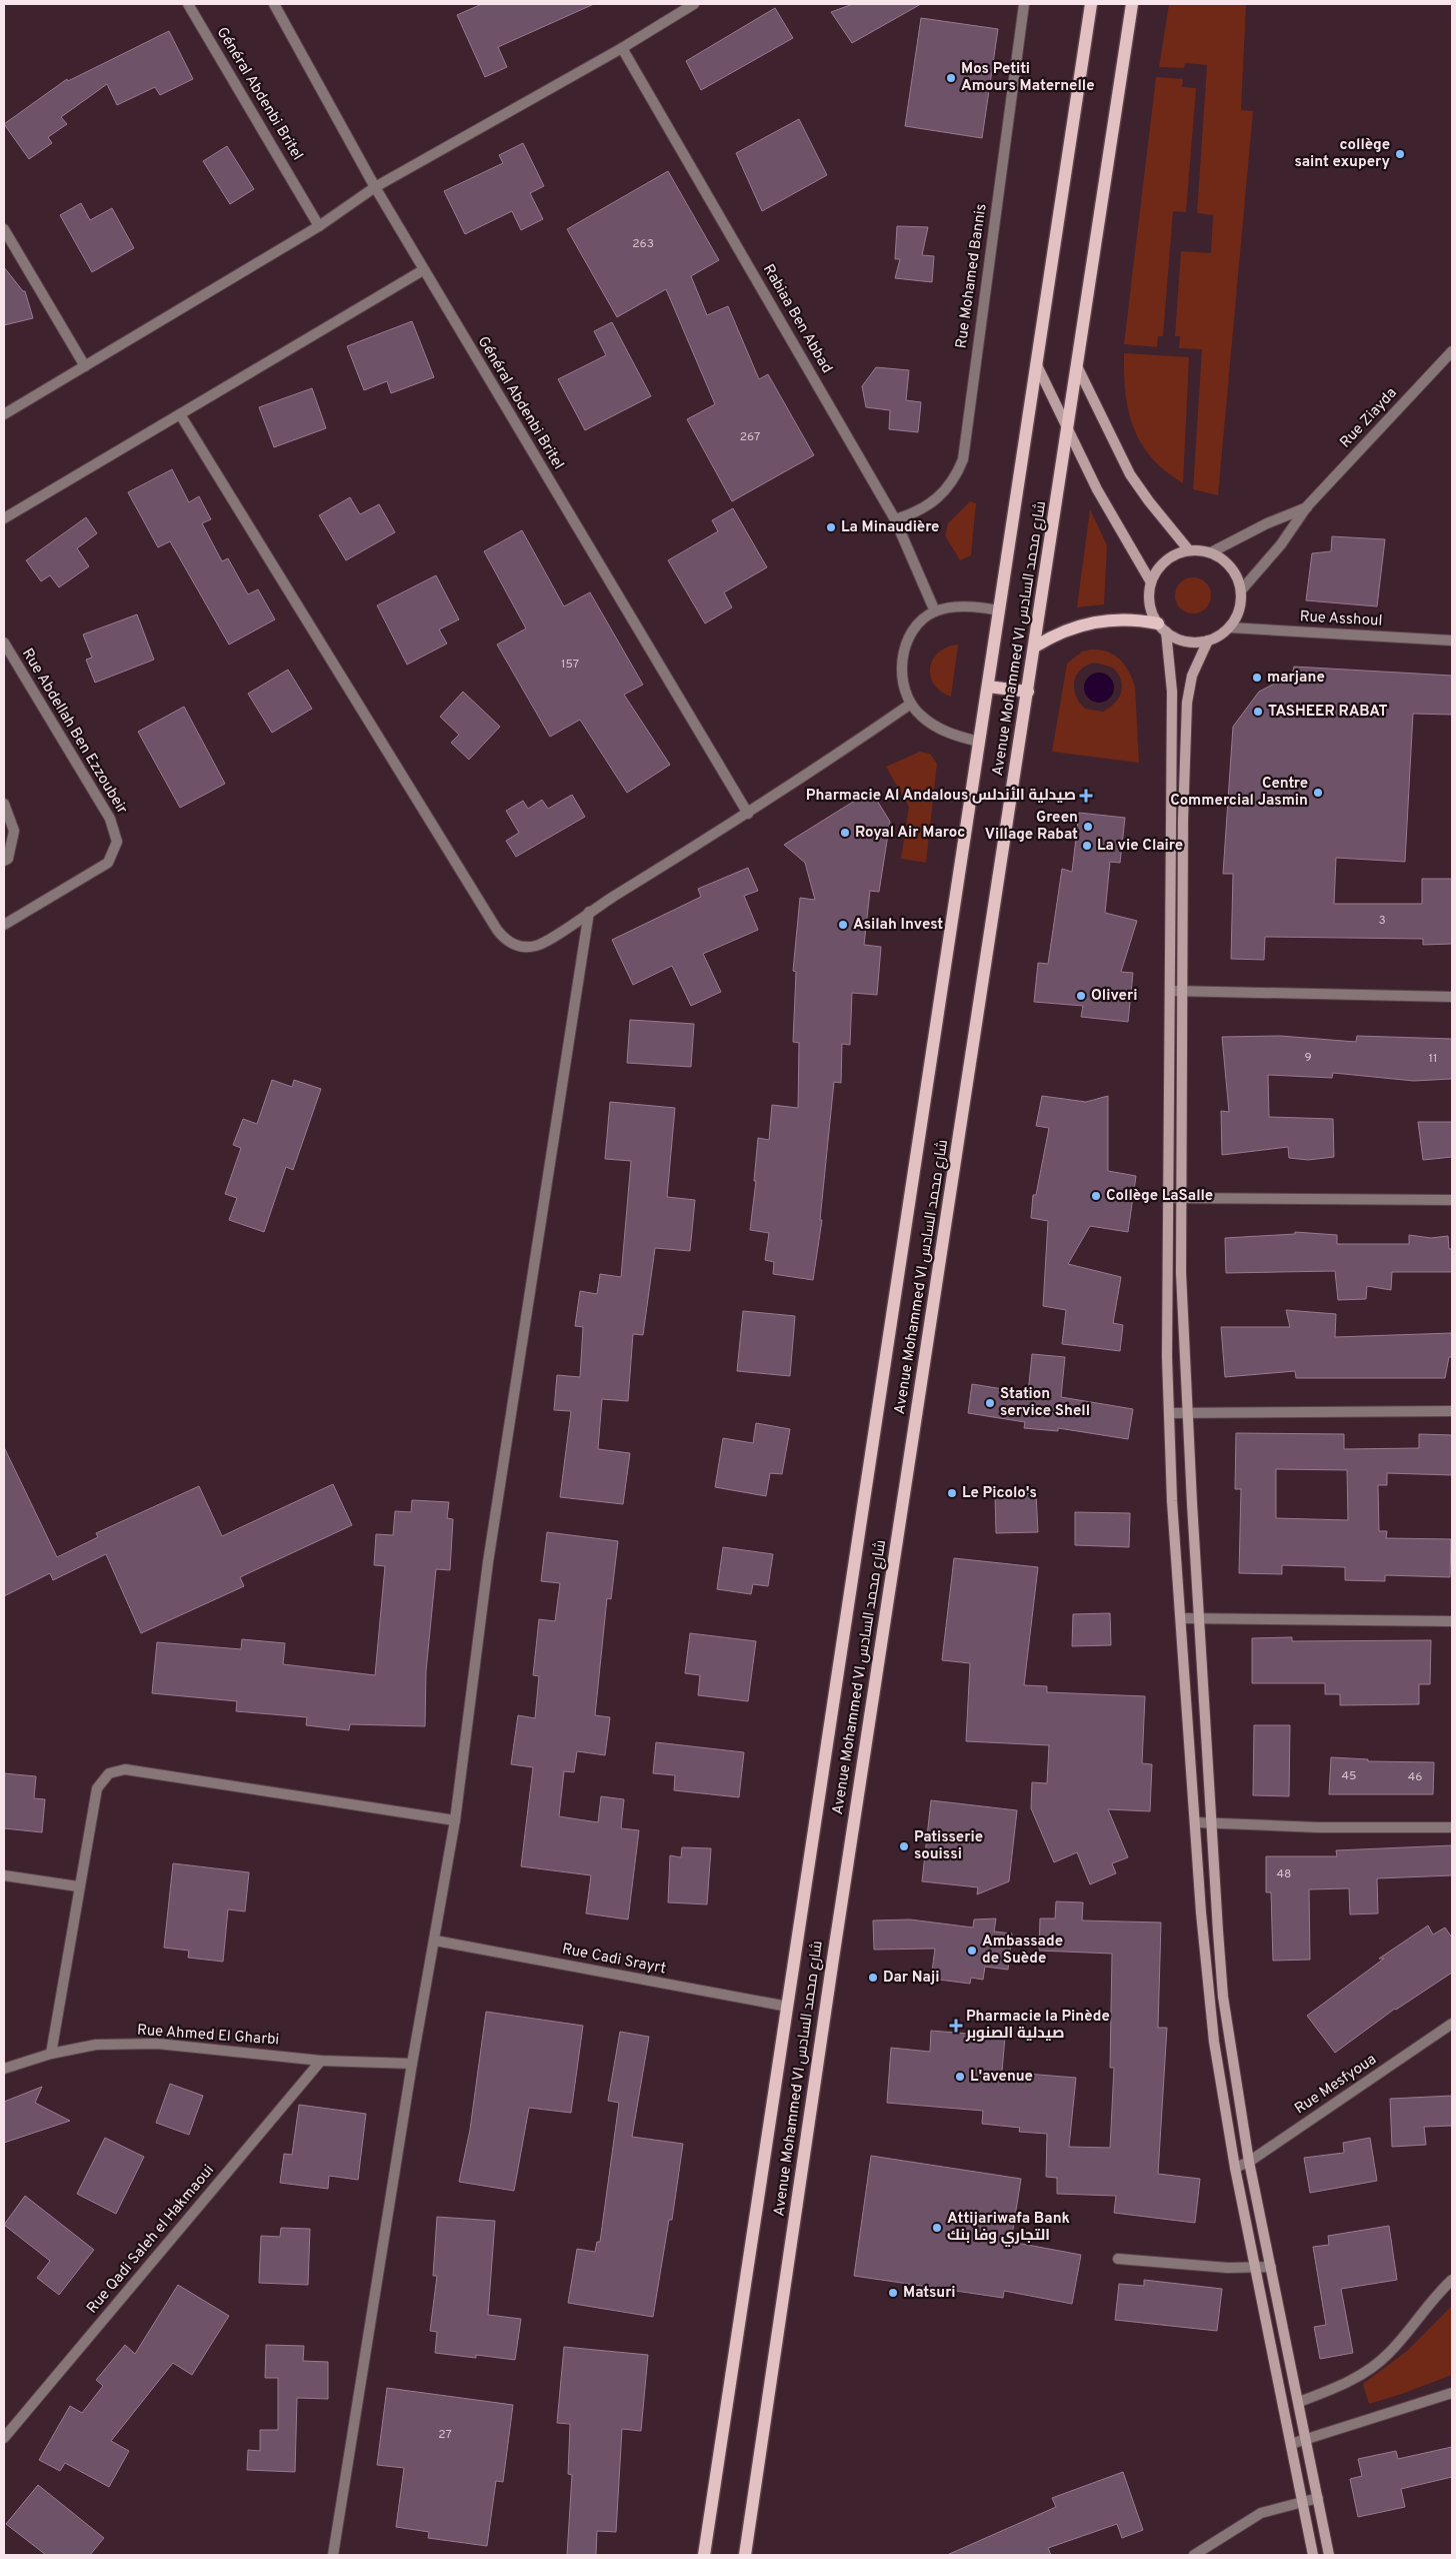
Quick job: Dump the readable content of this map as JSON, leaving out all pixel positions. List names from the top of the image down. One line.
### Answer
{"streets":{"main road":["Avenue Mohammed VI شارع محمد السادس"],"street":["Général Abdenbi Britel","Rue Mohamed Bannis","Rabiaa Ben Abbad","Rue Ziayda","Rue Asshoul","Rue Abdellah Ben Ezzoubeir","Rue Cadi Srayrt","Rue Ahmed El Gharbi","Rue Mesfyoua","Rue Qadi Saleh el Hakmaoui"]},"crossings":[["Rue Mohamed Bannis","Rabiaa Ben Abbad"],["Rue Ziayda","Rue Asshoul"],["Avenue Mohammed VI شارع محمد السادس","Rue Cadi Srayrt"],["Rue Ahmed El Gharbi","Rue Qadi Saleh el Hakmaoui"]],"places":{"other":["Mos Petiti Amours Maternelle","collège saint exupery","La Minaudière","marjane","TASHEER RABAT","Centre Commercial Jasmin","Green Village Rabat","Royal Air Maroc","La vie Claire","Asilah Invest","Oliveri","Collège LaSalle","Station service Shell","Le Picolo's","Patisserie souissi","Ambassade de Suède","Dar Naji","L'avenue","Attijariwafa Bank التجاري وفا بنك","Matsuri"],"health":["Pharmacie Al Andalous صيدلية الأندلس","Pharmacie la Pinède صيدلية الصنوبر"]},"house_numbers":["263","267","157","3","9","11","45","46","48","27"]}
